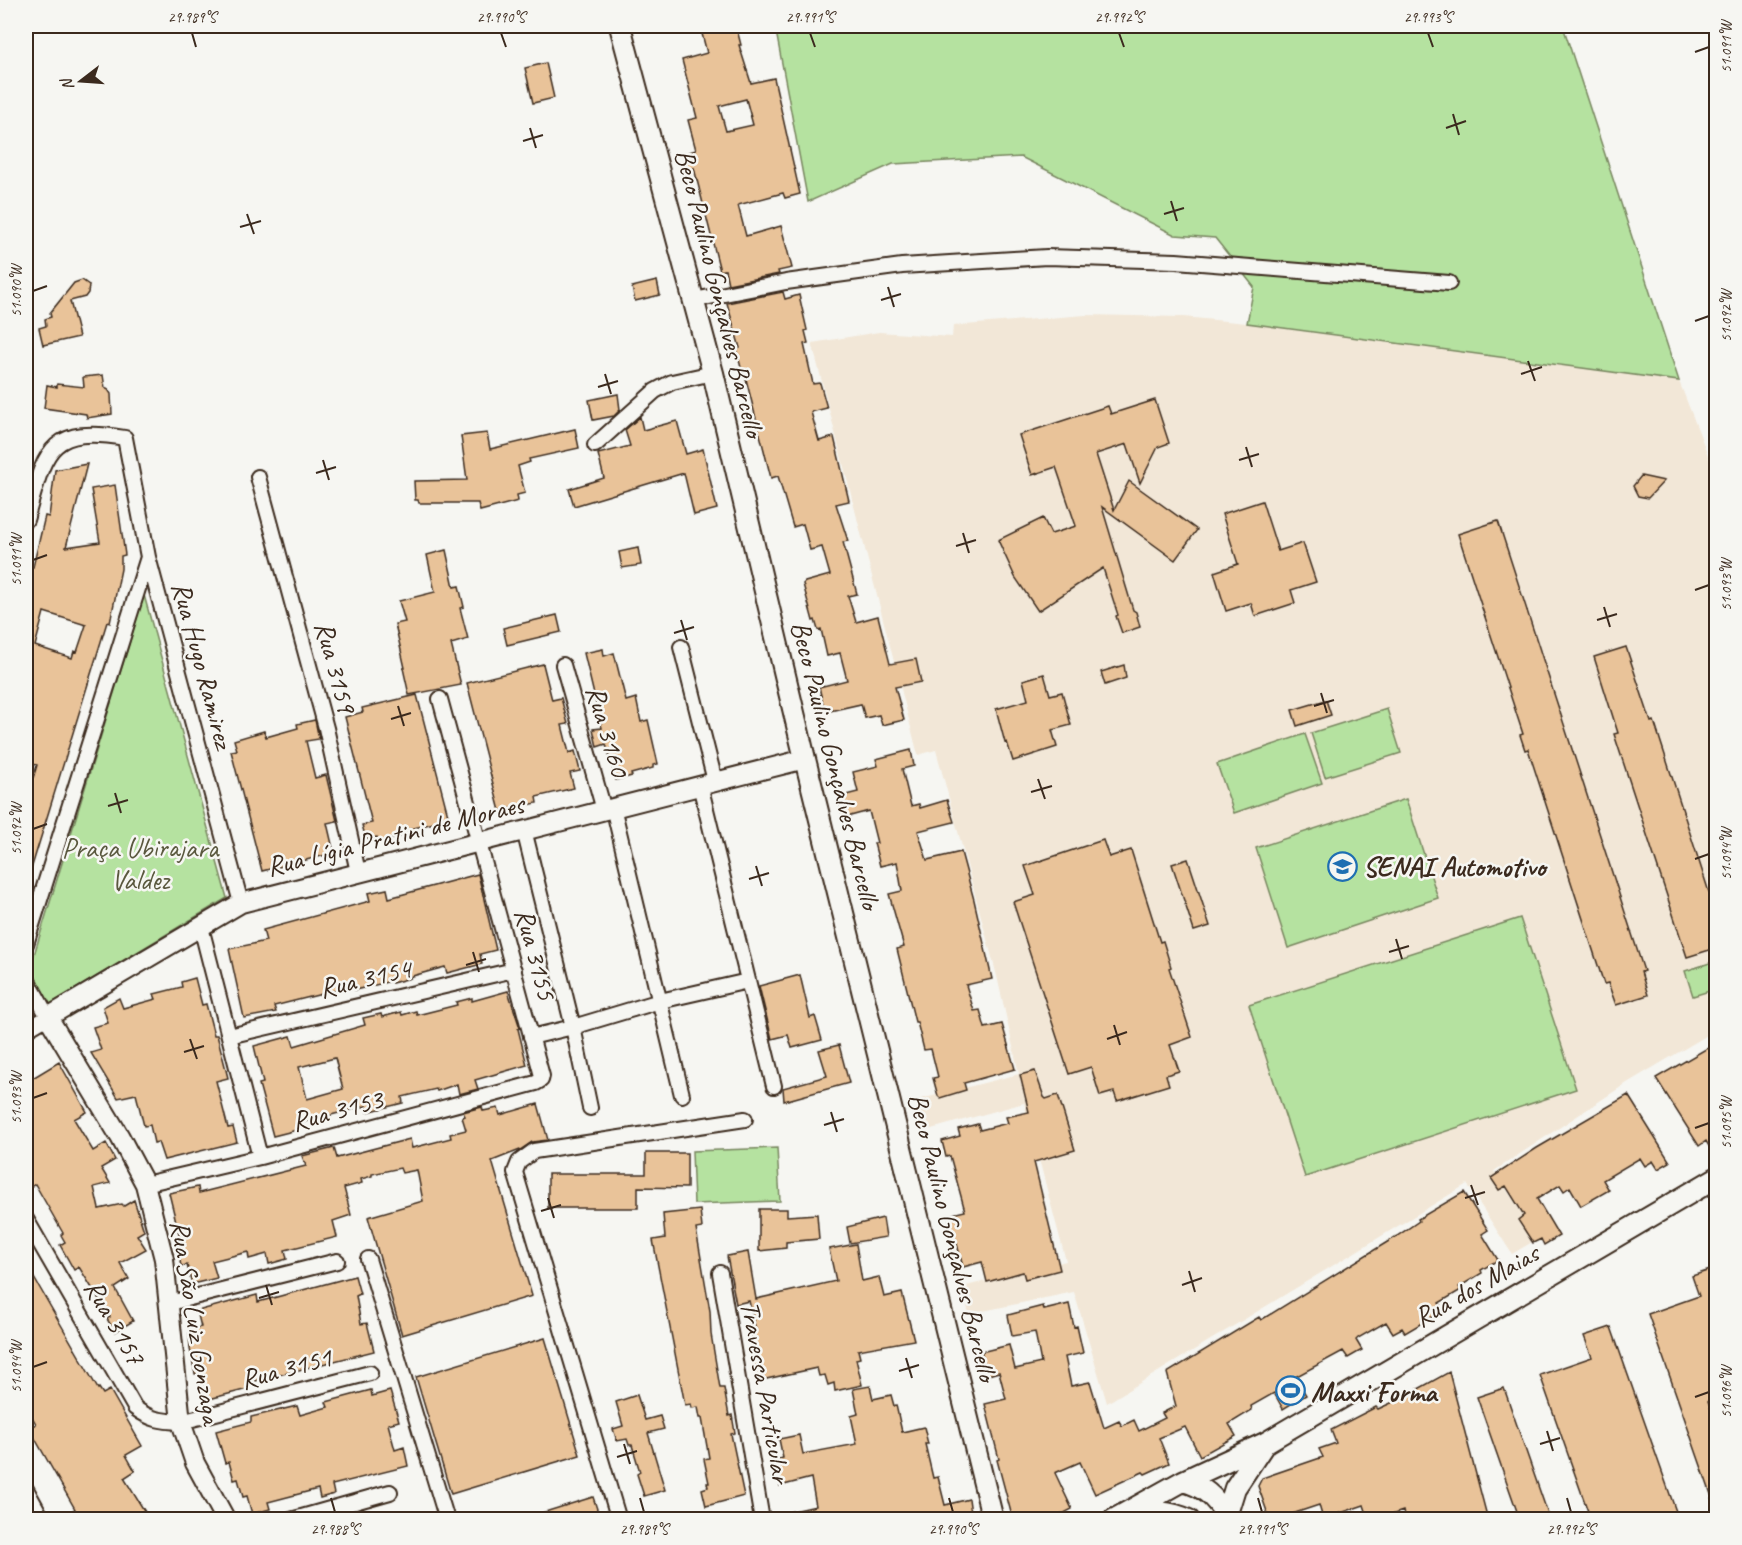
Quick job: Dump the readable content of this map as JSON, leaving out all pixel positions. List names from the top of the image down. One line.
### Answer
{"streets":{"main road":["Beco Paulino Gonçalves Barcello","Rua dos Maias"],"street":["Rua Hugo Ramirez","Rua 3159","Rua 3160","Rua Lígia Pratini de Moraes","Rua 3155","Rua 3154","Rua 3153","Rua 3157","Rua São Luiz Gonzaga","Rua 3151","Travessa Particular"]},"crossings":[["Beco Paulino Gonçalves Barcello","Rua Lígia Pratini de Moraes"],["Rua Hugo Ramirez","Rua Lígia Pratini de Moraes"],["Rua 3159","Rua Lígia Pratini de Moraes"],["Rua 3160","Rua Lígia Pratini de Moraes"],["Rua Lígia Pratini de Moraes","Rua 3155"],["Rua Lígia Pratini de Moraes","Rua São Luiz Gonzaga"],["Rua 3155","Rua 3154"],["Rua 3155","Rua 3153"],["Rua 3153","Rua São Luiz Gonzaga"],["Rua 3157","Rua São Luiz Gonzaga"],["Rua 3157","Rua 3151"],["Rua São Luiz Gonzaga","Rua 3151"]],"parks":["Praça Ubirajara Valdez"],"places":{"school or university":["SENAI Automotivo"],"sports":["Maxxi Forma"]},"north":"left","coordinates":["29.989°S","29.990°S","29.991°S","29.992°S","29.993°S","51.091°W","51.090°W","51.092°W","51.093°W","51.094°W","51.095°W","51.096°W","29.988°S"]}
